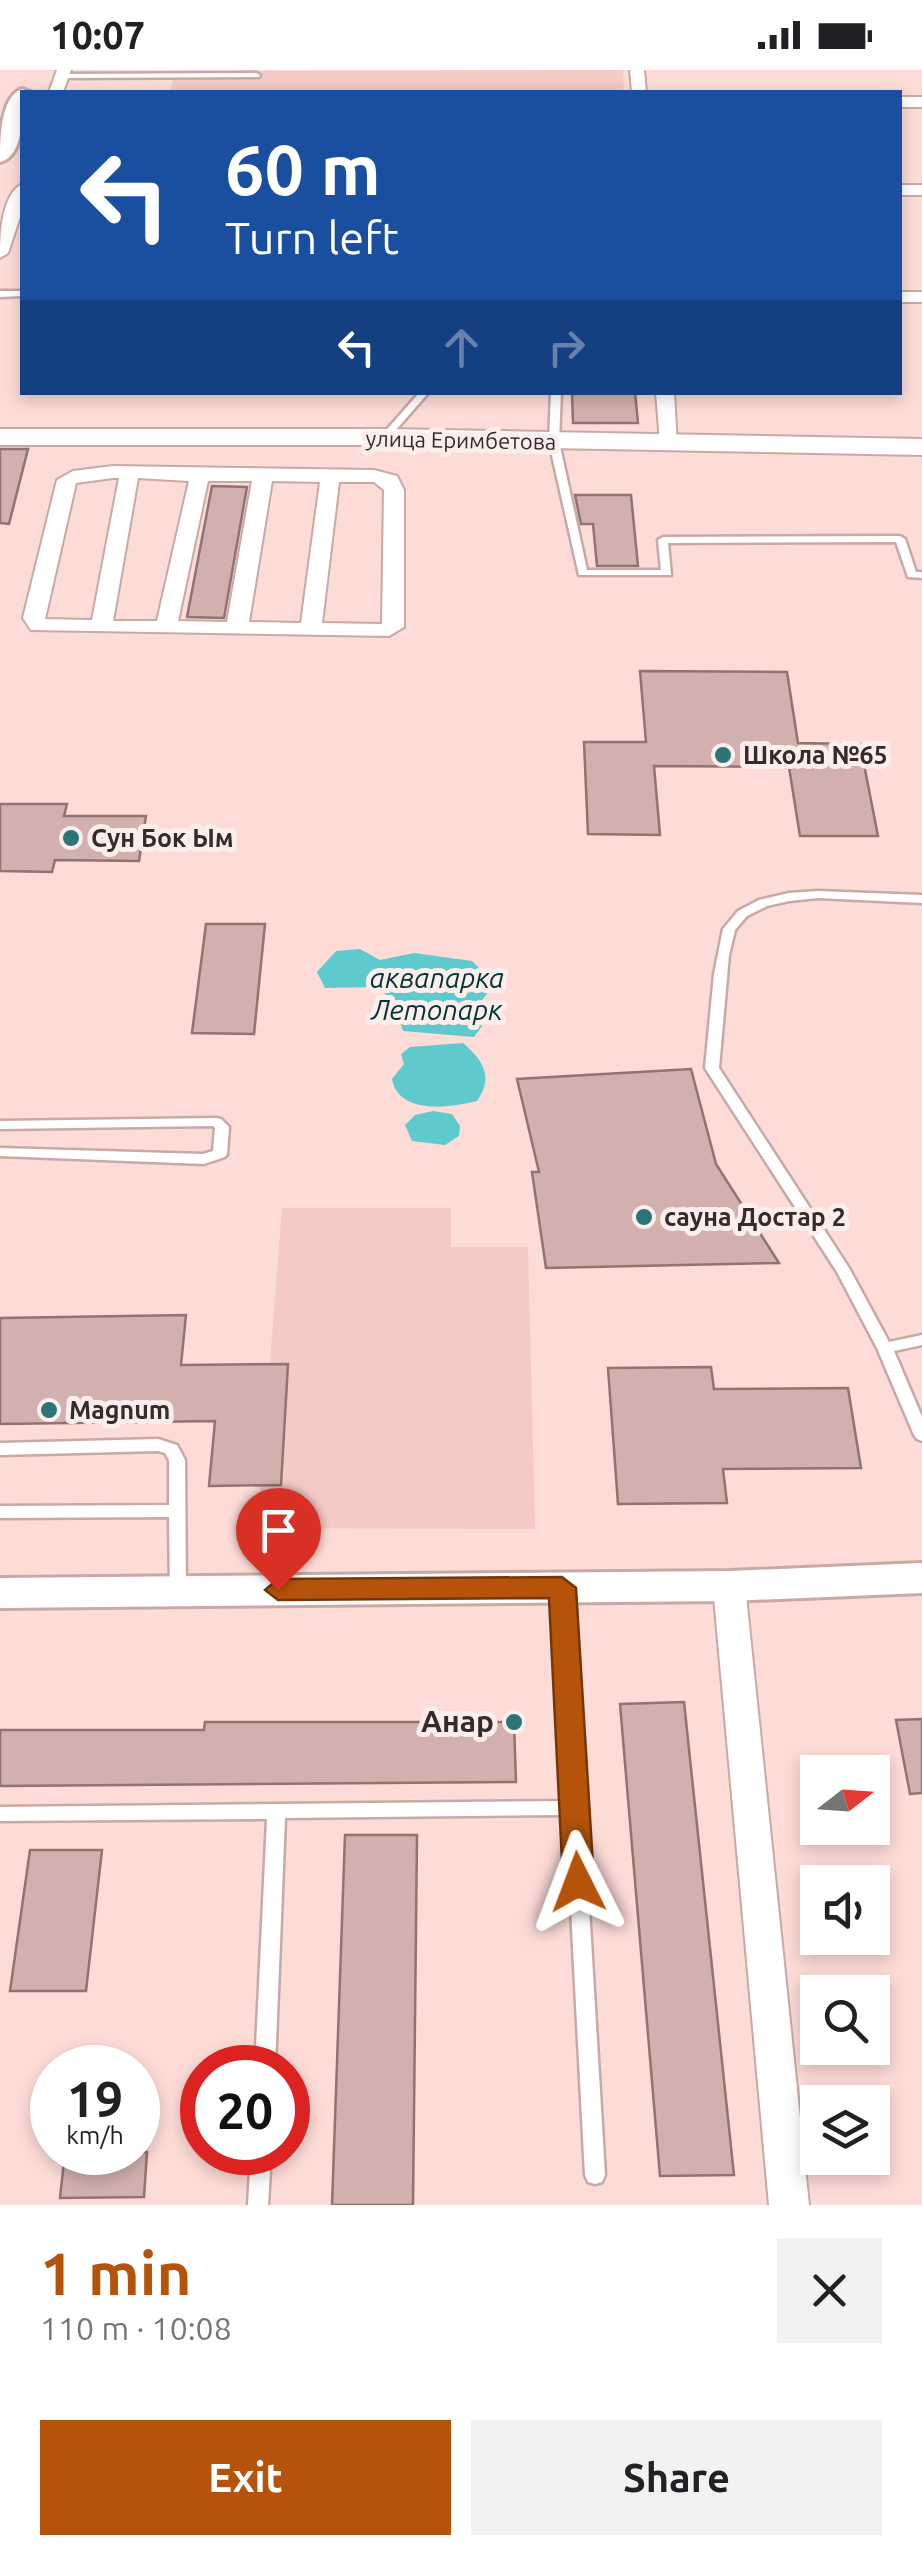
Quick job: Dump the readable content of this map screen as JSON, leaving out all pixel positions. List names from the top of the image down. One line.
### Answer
{"streets":{"main road":["улица Еримбетова"]},"water":["аквапарка Летопарк"],"places":["Школа №65","Сун Бок Ым","сауна Достар 2","Magnum","Анар"],"north":"right","page":{"status":"10:07","turn":["60 m","Turn left"],"speed":"19 km/h","limit":"20","heading":["1 min","110 m · 10:08"],"buttons":["Exit","Share"]}}
